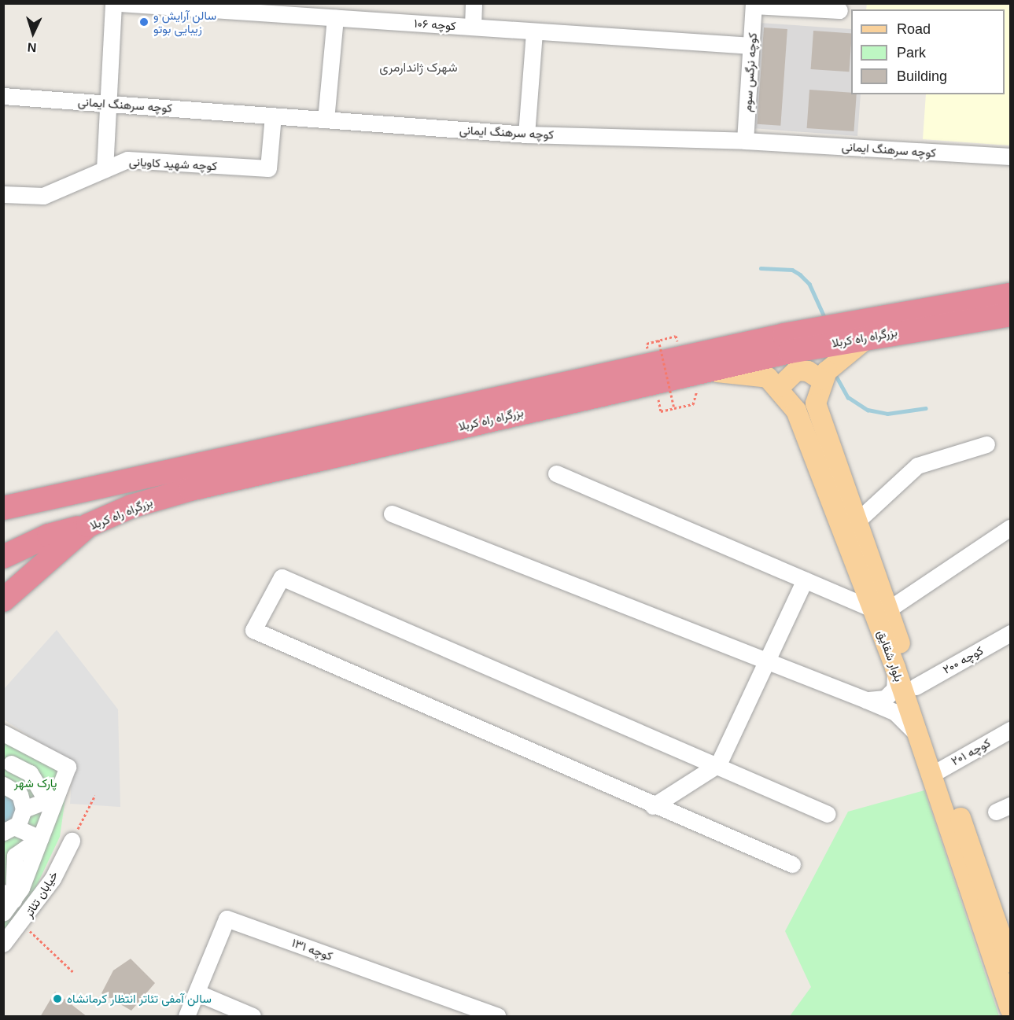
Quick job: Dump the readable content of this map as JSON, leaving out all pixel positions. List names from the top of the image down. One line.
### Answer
{"streets":{"highway":["بزرگراه راه کربلا"],"main road":["بلوار شقایق"],"street":["کوچه ۱۰۶","کوچه نرگس سوم","کوچه سرهنگ ایمانی","کوچه شهید کاویانی","کوچه ۲۰۰","کوچه ۲۰۱","خیابان تئاتر","کوچه ۱۳۱"]},"crossings":[["کوچه ۱۰۶","کوچه نرگس سوم"],["کوچه نرگس سوم","کوچه سرهنگ ایمانی"],["کوچه سرهنگ ایمانی","کوچه شهید کاویانی"],["بلوار شقایق","کوچه ۲۰۰"],["بلوار شقایق","کوچه ۲۰۱"]],"districts":["شهرک ژاندارمری"],"parks":["پارک شهر"],"places":["سالن آرایش و زیبایی بوتو","سالن آمفی تئاتر انتظار کرمانشاه"],"legend":["Road","Park","Building"],"north":"bottom"}
